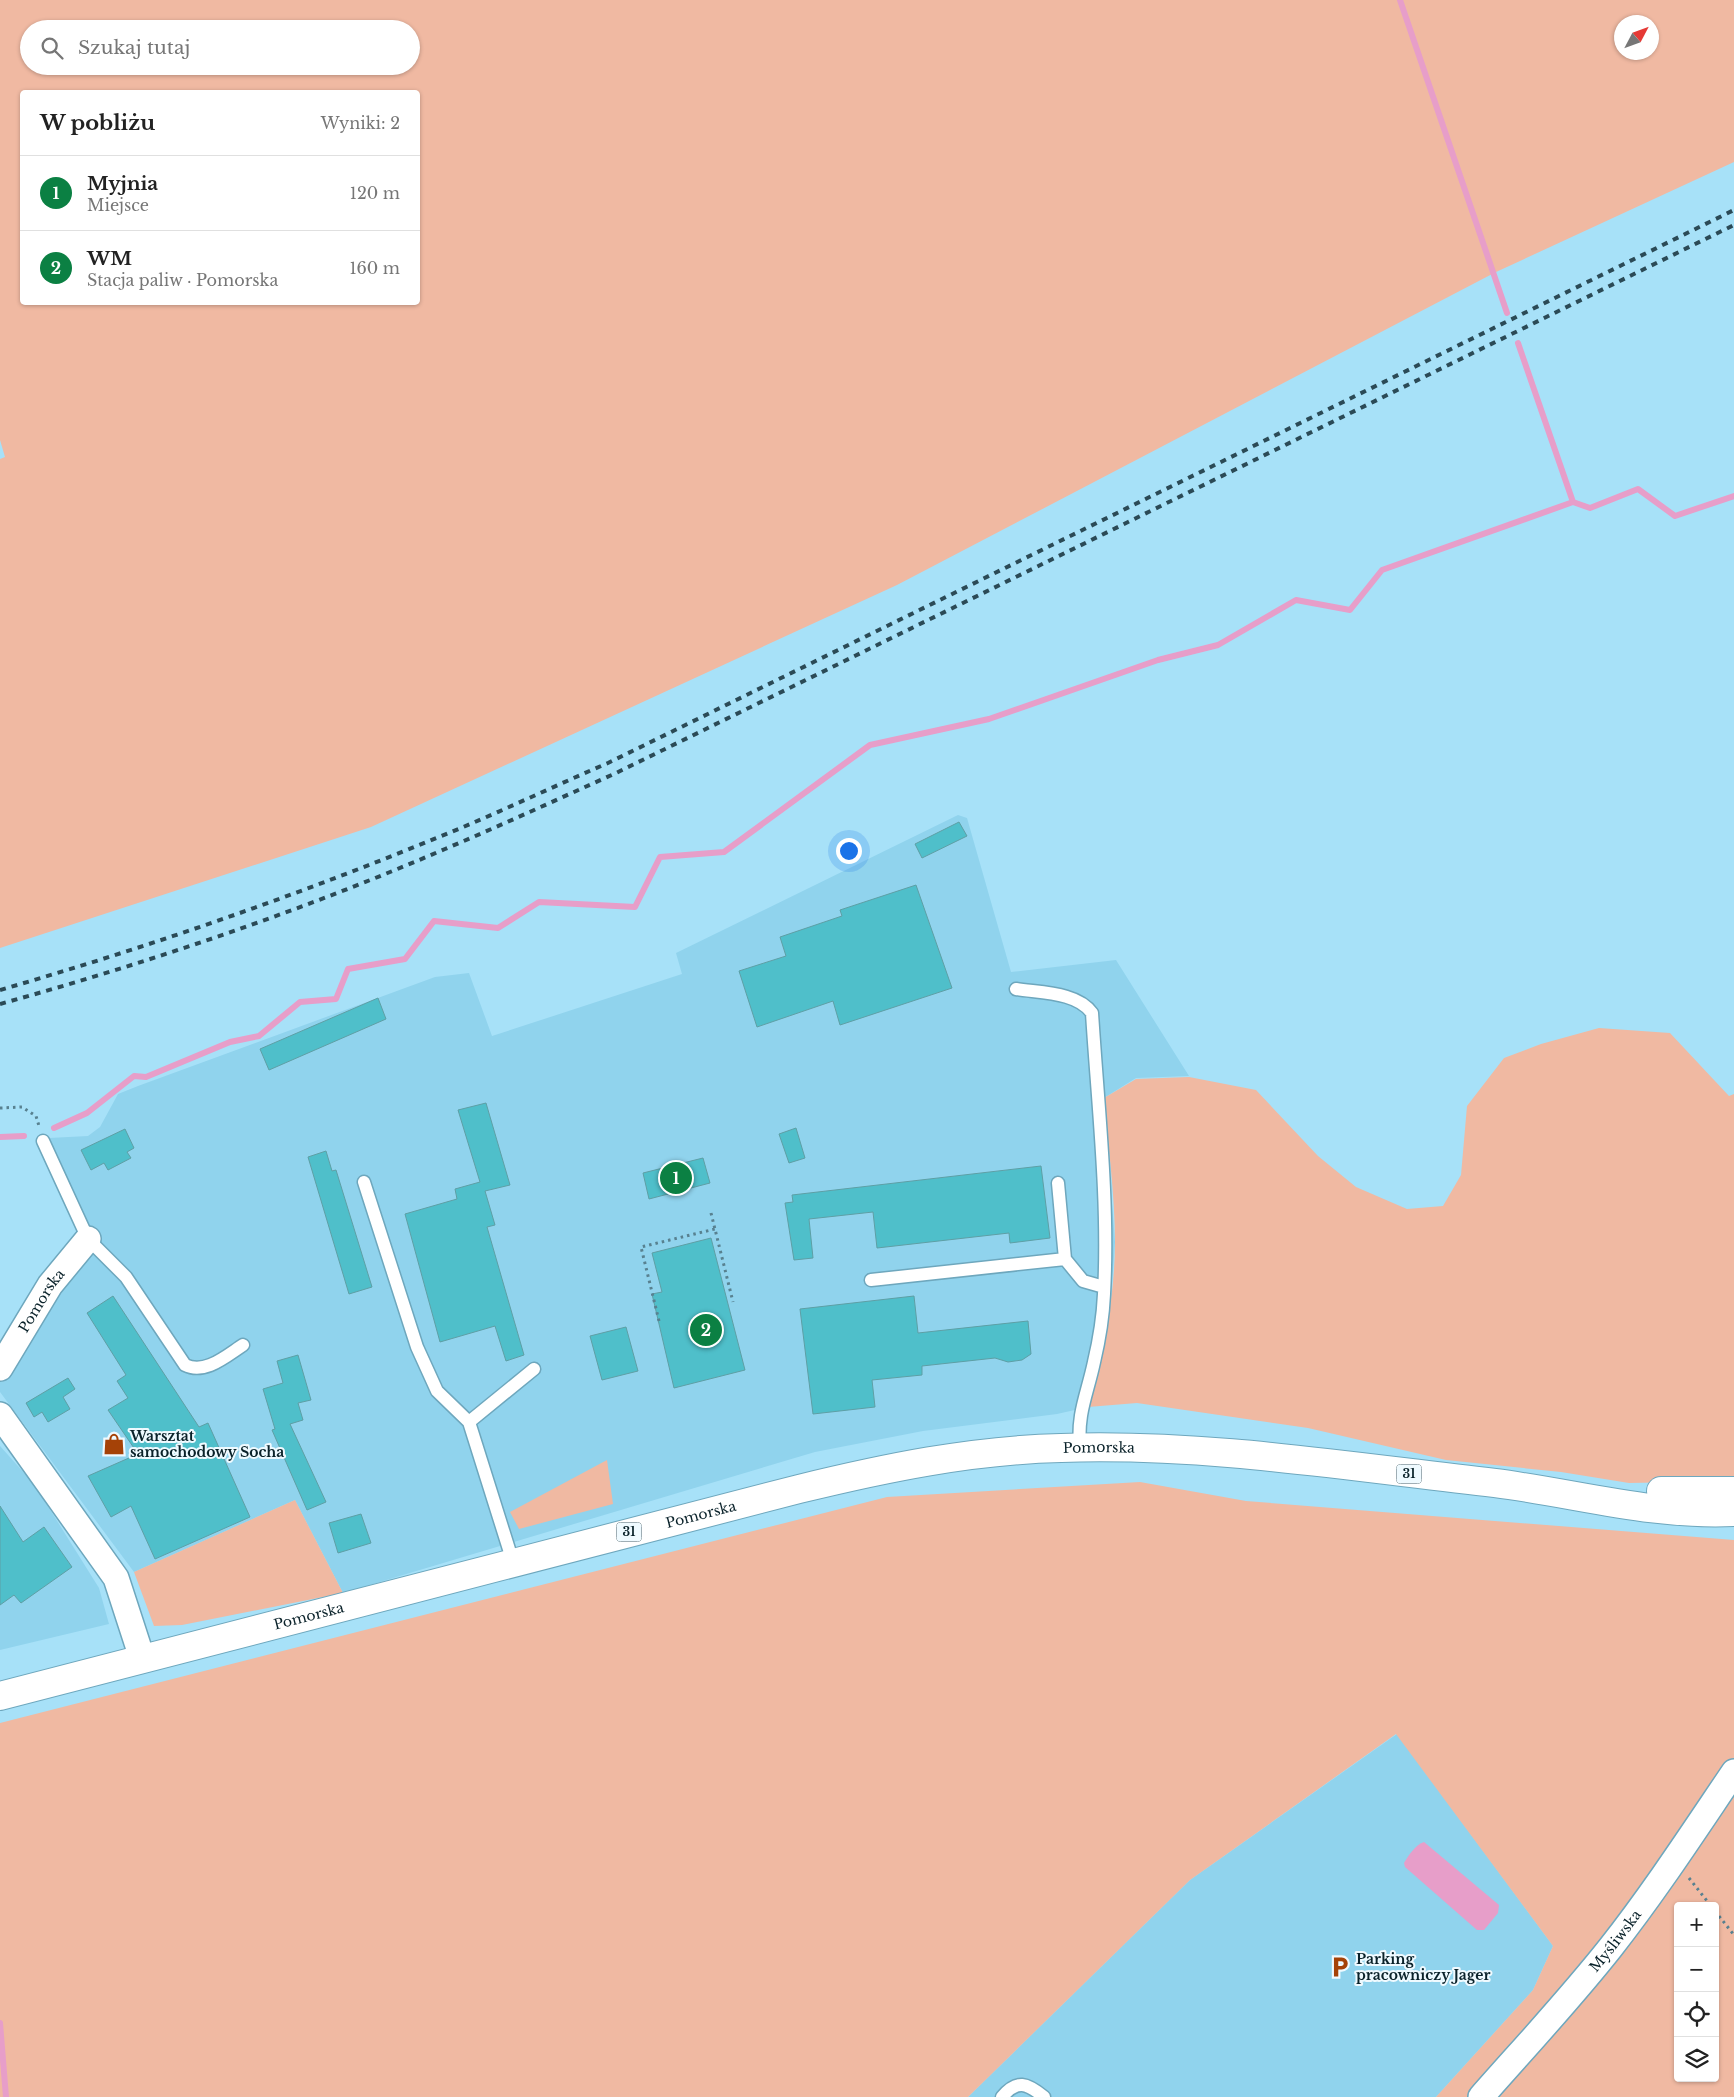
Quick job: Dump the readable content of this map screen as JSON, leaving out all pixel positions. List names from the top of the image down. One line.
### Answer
{"streets":{"main road":["Pomorska","31"],"street":["Myśliwska"]},"crossings":[["Pomorska","31"]],"places":{"shop":["Warsztat samochodowy Socha"],"parking":["Parking pracowniczy Jager"]},"north":"top right","page":{"search":"Szukaj tutaj","heading":["W pobliżu","Wyniki: 2"],"list":[{"mark":"1","name":"Myjnia","note":"Miejsce","value":"120 m"},{"mark":"2","name":"WM","note":"Stacja paliw · Pomorska","value":"160 m"}],"pins":["1","2"],"map_buttons":["+","−"]}}
